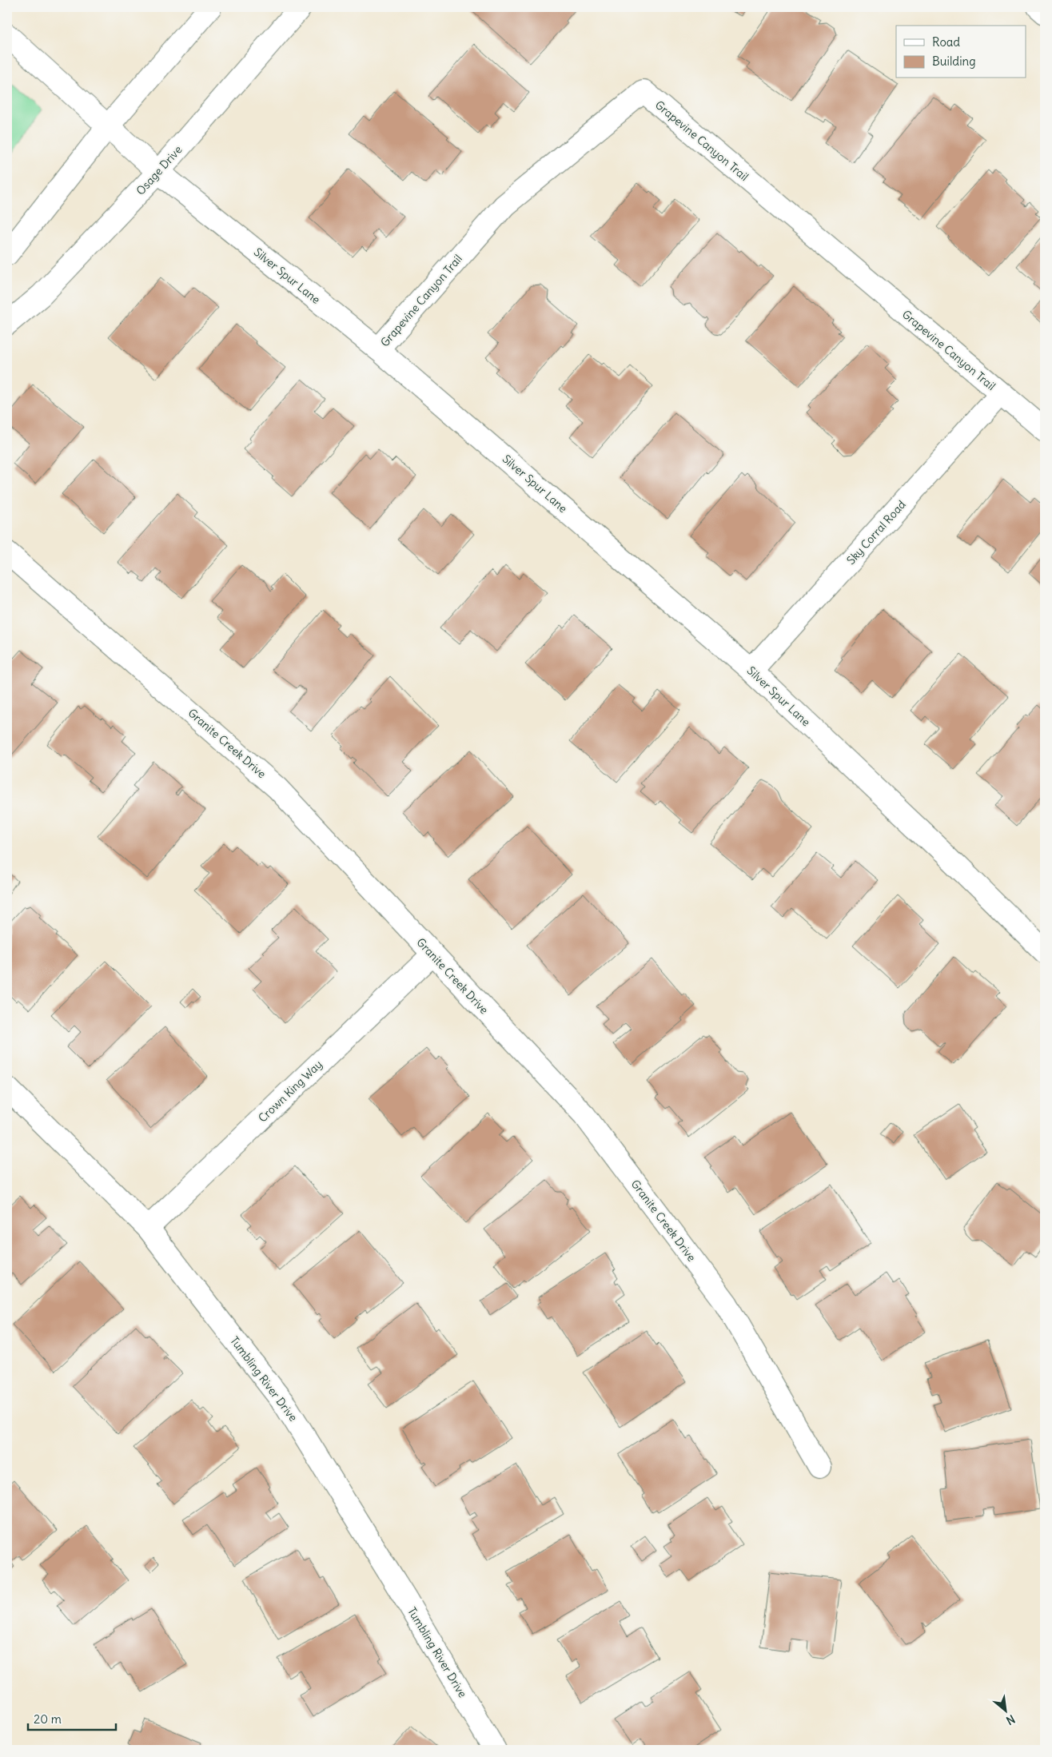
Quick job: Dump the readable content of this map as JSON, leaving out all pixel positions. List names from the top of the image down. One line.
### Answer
{"streets":{"street":["Grapevine Canyon Trail","Osage Drive","Silver Spur Lane","Sky Corral Road","Granite Creek Drive","Crown King Way","Tumbling River Drive"]},"crossings":[["Grapevine Canyon Trail","Silver Spur Lane"],["Grapevine Canyon Trail","Sky Corral Road"],["Osage Drive","Silver Spur Lane"],["Silver Spur Lane","Sky Corral Road"],["Granite Creek Drive","Crown King Way"],["Crown King Way","Tumbling River Drive"]],"legend":["Road","Building"],"scale_bar":"20 m","north":"bottom right"}
